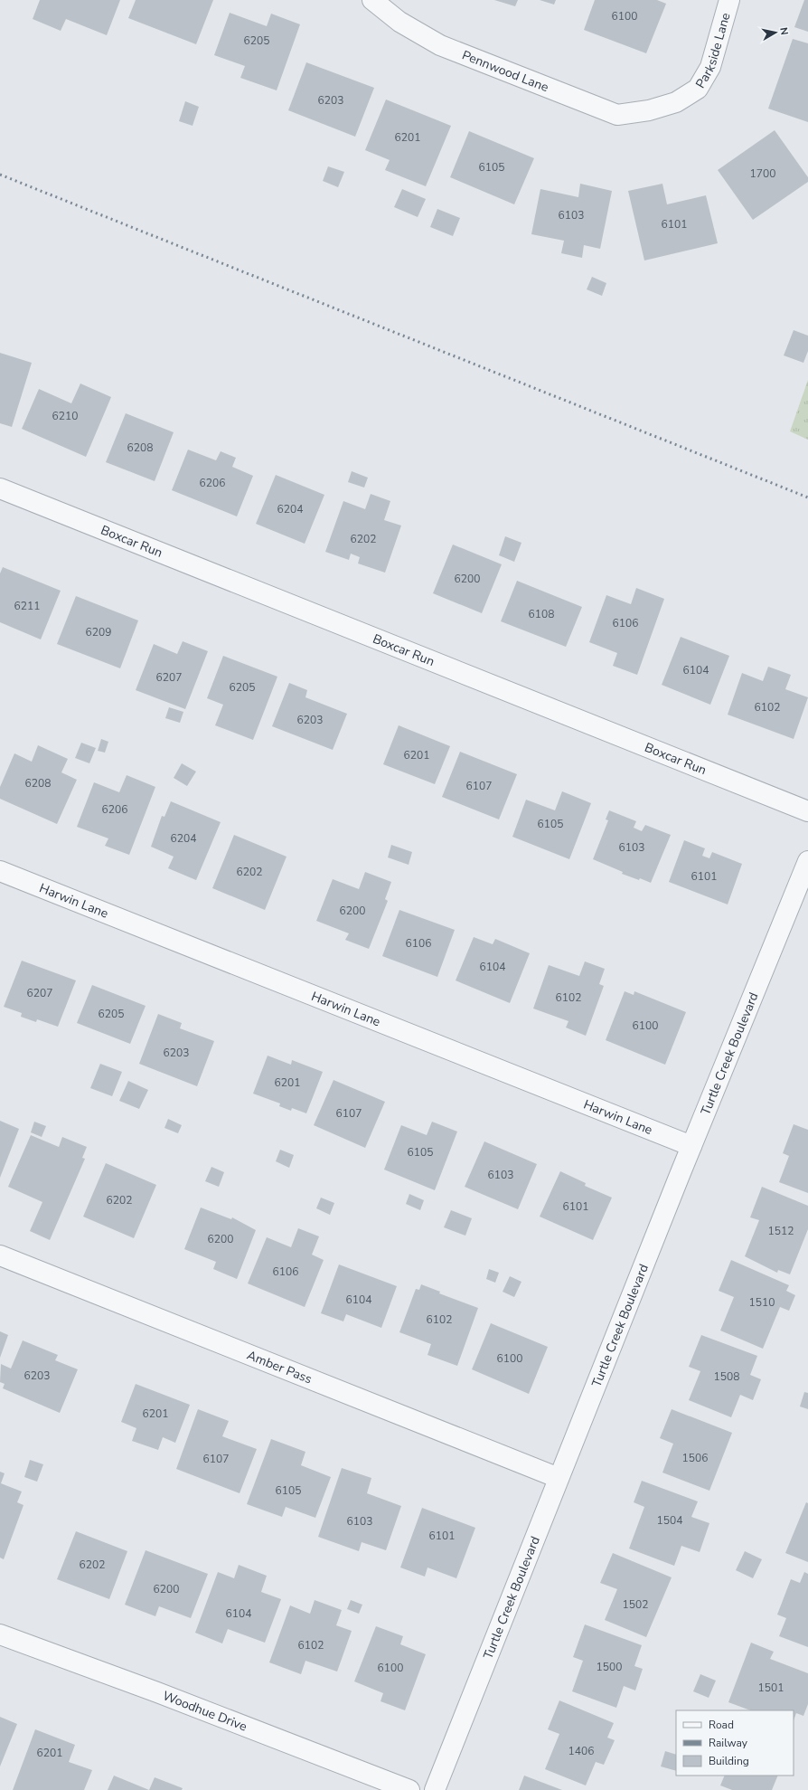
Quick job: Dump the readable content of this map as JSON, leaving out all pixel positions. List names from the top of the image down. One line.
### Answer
{"streets":{"street":["Parkside Lane","Pennwood Lane","Boxcar Run","Harwin Lane","Turtle Creek Boulevard","Amber Pass","Woodhue Drive"]},"crossings":[["Parkside Lane","Pennwood Lane"],["Harwin Lane","Turtle Creek Boulevard"],["Turtle Creek Boulevard","Amber Pass"]],"house_numbers":["6100","6205","6203","6201","6105","1700","6103","6101","6210","6208","6206","6204","6202","6200","6211","6108","6106","6209","6104","6207","6205","6102","6203","6201","6208","6107","6206","6105","6204","6103","6202","6101","6200","6106","6104","6207","6102","6205","6100","6203","6201","6107","6105","6103","6202","6101","1512","6200","6106","6104","1510","6102","6100","6203","1508","6201","1506","6107","6105","1504","6103","6101","6202","6200","1502","6104","6102","1500","6100","1501","1406","6201"],"legend":["Road","Railway","Building"],"north":"right"}
